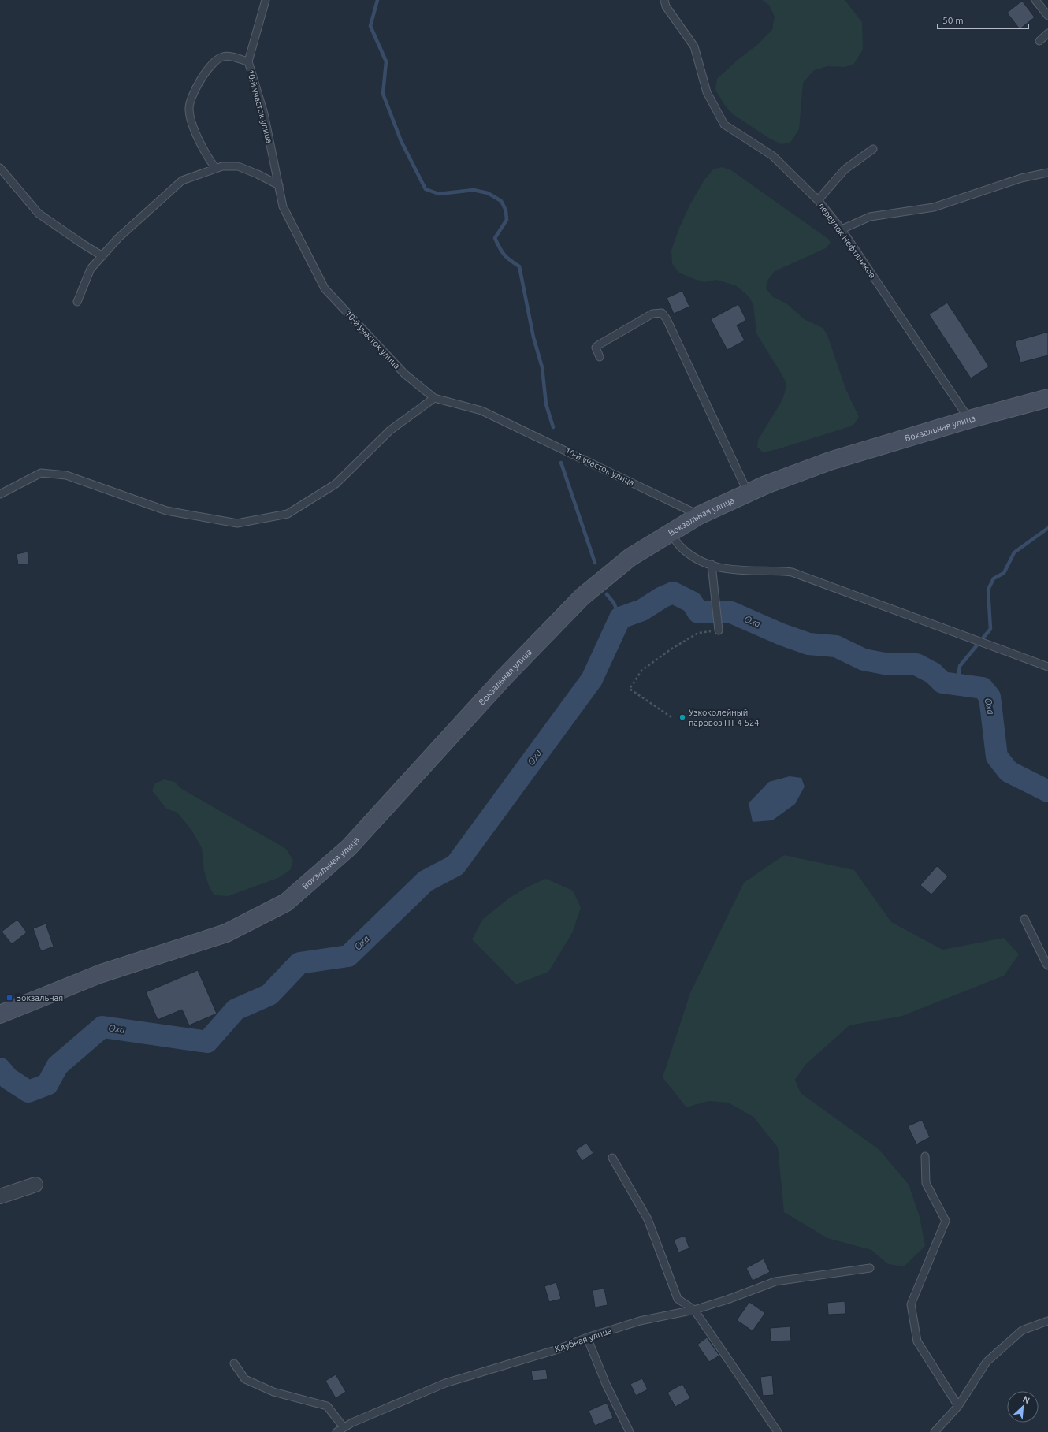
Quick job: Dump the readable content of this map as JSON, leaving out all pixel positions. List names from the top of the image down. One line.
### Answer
{"streets":{"street":["Вокзальная улица"],"lane":["10-й участок улица","переулок Нефтяников","Клубная улица"]},"crossings":[["10-й участок улица","Вокзальная улица"],["переулок Нефтяников","Вокзальная улица"]],"water":["Оха"],"places":{"other":["Узкоколейный паровоз ПТ-4-524"],"transit":["Вокзальная"]},"scale_bar":"50 m","north":"top right"}
